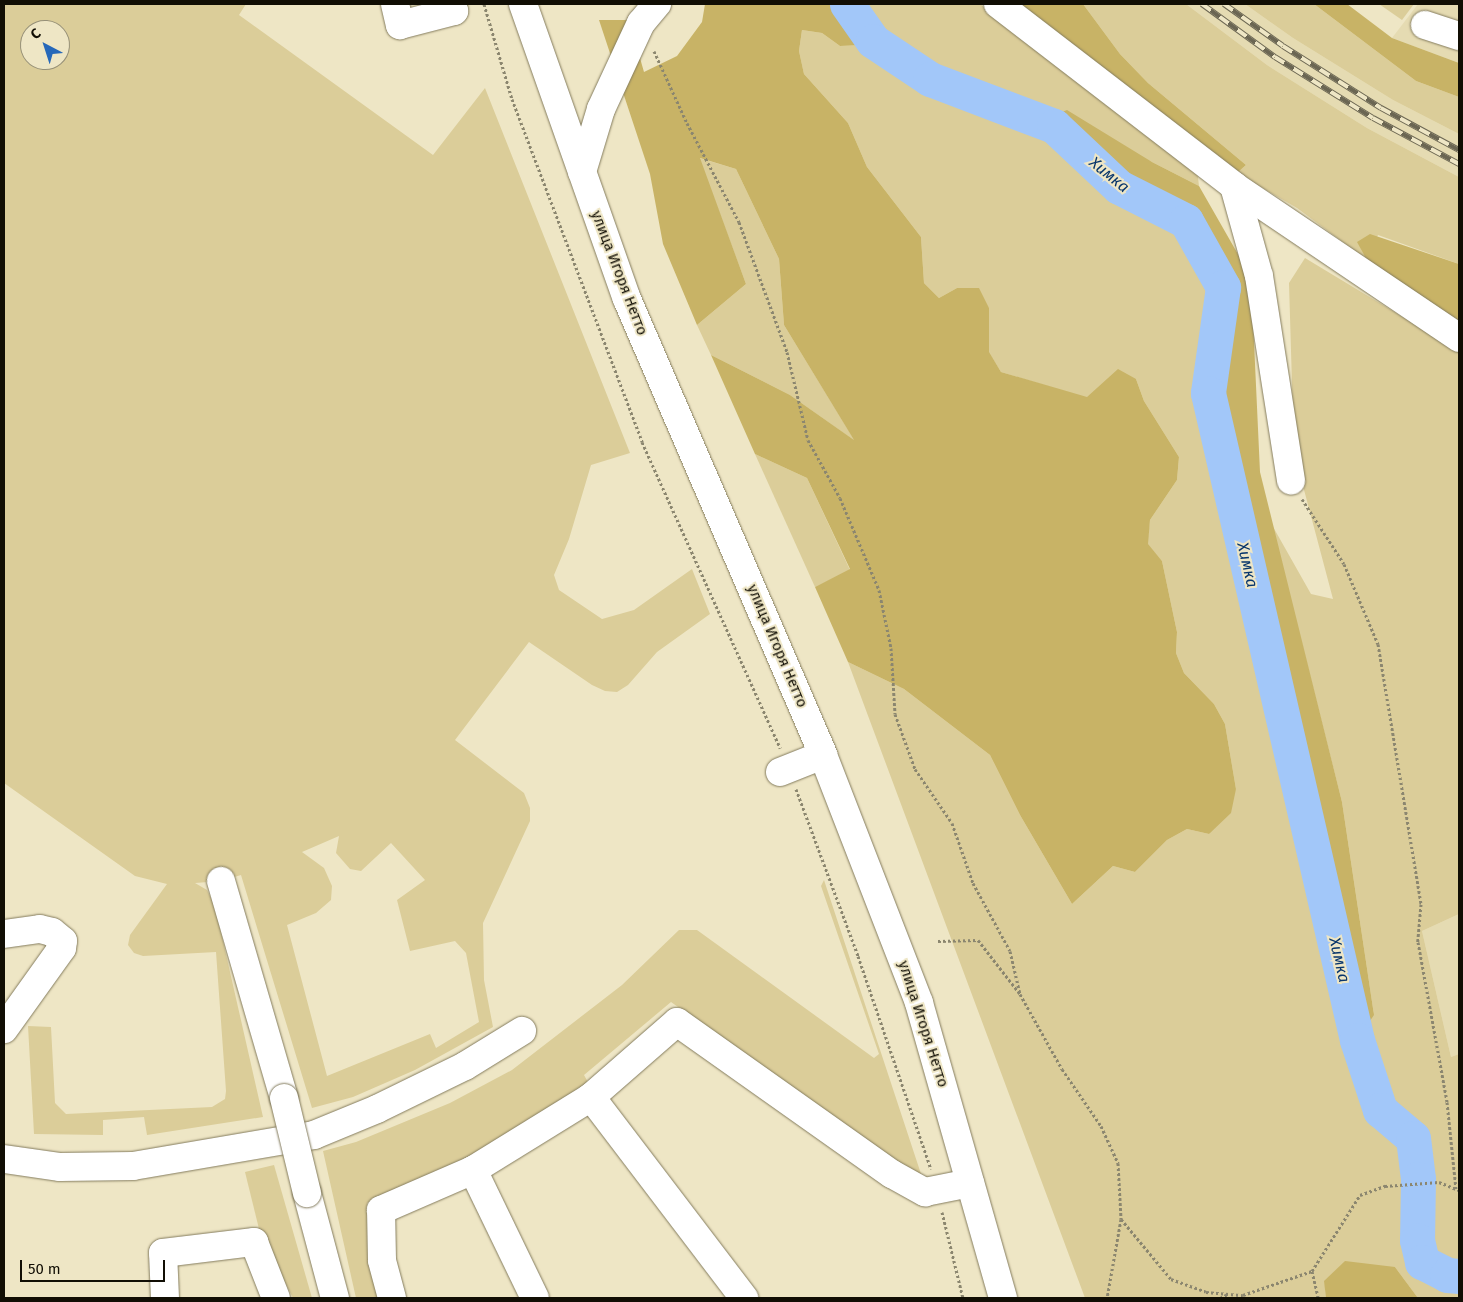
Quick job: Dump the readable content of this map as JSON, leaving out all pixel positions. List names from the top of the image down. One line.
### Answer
{"streets":{"street":["улица Игоря Нетто"]},"water":["Химка"],"scale_bar":"50 m","north":"top left"}
